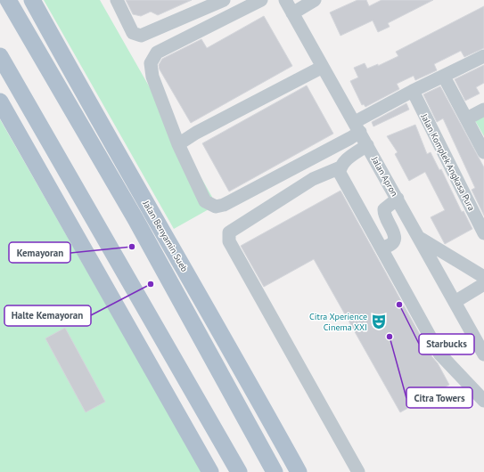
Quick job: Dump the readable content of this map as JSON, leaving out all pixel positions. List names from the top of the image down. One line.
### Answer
{"streets":{"main road":["Jalan Benyamin Sueb"],"street":["Jalan Komplek Angkasa Pura","Jalan Apron"]},"places":{"other":["Kemayoran","Halte Kemayoran","Starbucks","Citra Towers"],"theatre":["Citra Xperience Cinema XXI"]}}
